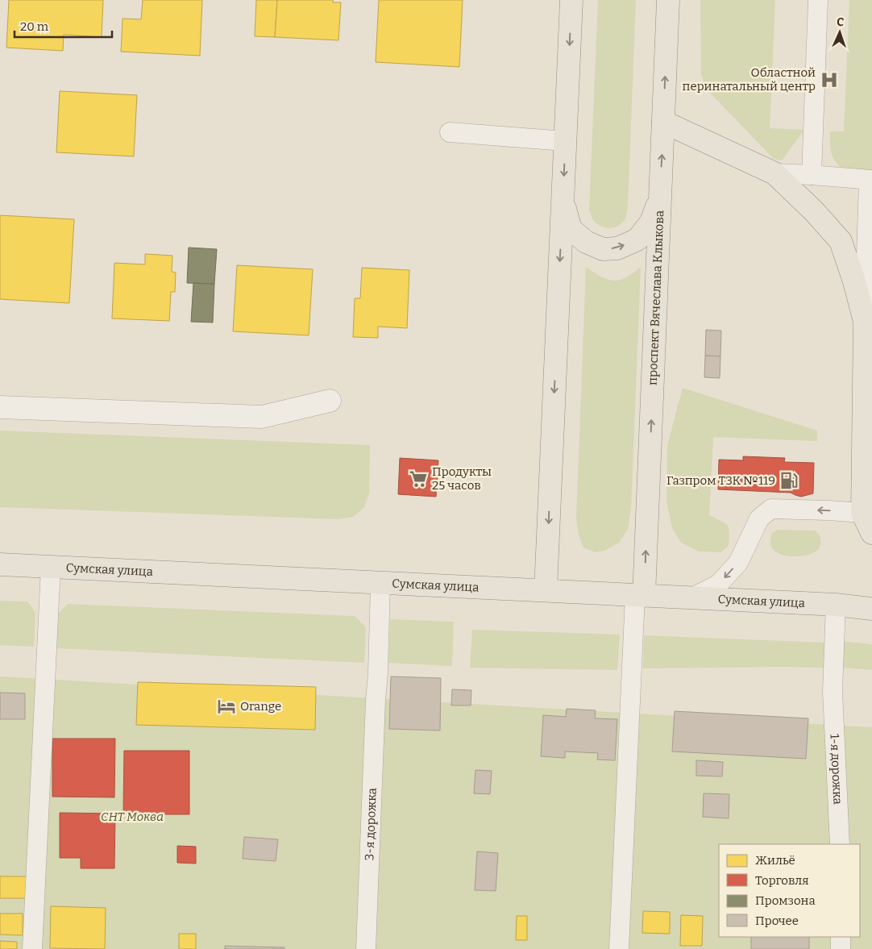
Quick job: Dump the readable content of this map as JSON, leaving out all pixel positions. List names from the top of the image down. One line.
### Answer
{"streets":{"main road":["проспект Вячеслава Клыкова","Сумская улица"],"lane":["1-я дорожка","3-я дорожка"]},"crossings":[["проспект Вячеслава Клыкова","Сумская улица"],["Сумская улица","1-я дорожка"],["Сумская улица","3-я дорожка"]],"parks":["СНТ Моква"],"places":{"hospital":["Областной перинатальный центр"],"supermarket":["Продукты 25 часов"],"fuel station":["Газпром ТЗК №119"],"hotel":["Orange"]},"legend":["Жильё","Торговля","Промзона","Прочее"],"scale_bar":"20 m","north":"top"}
